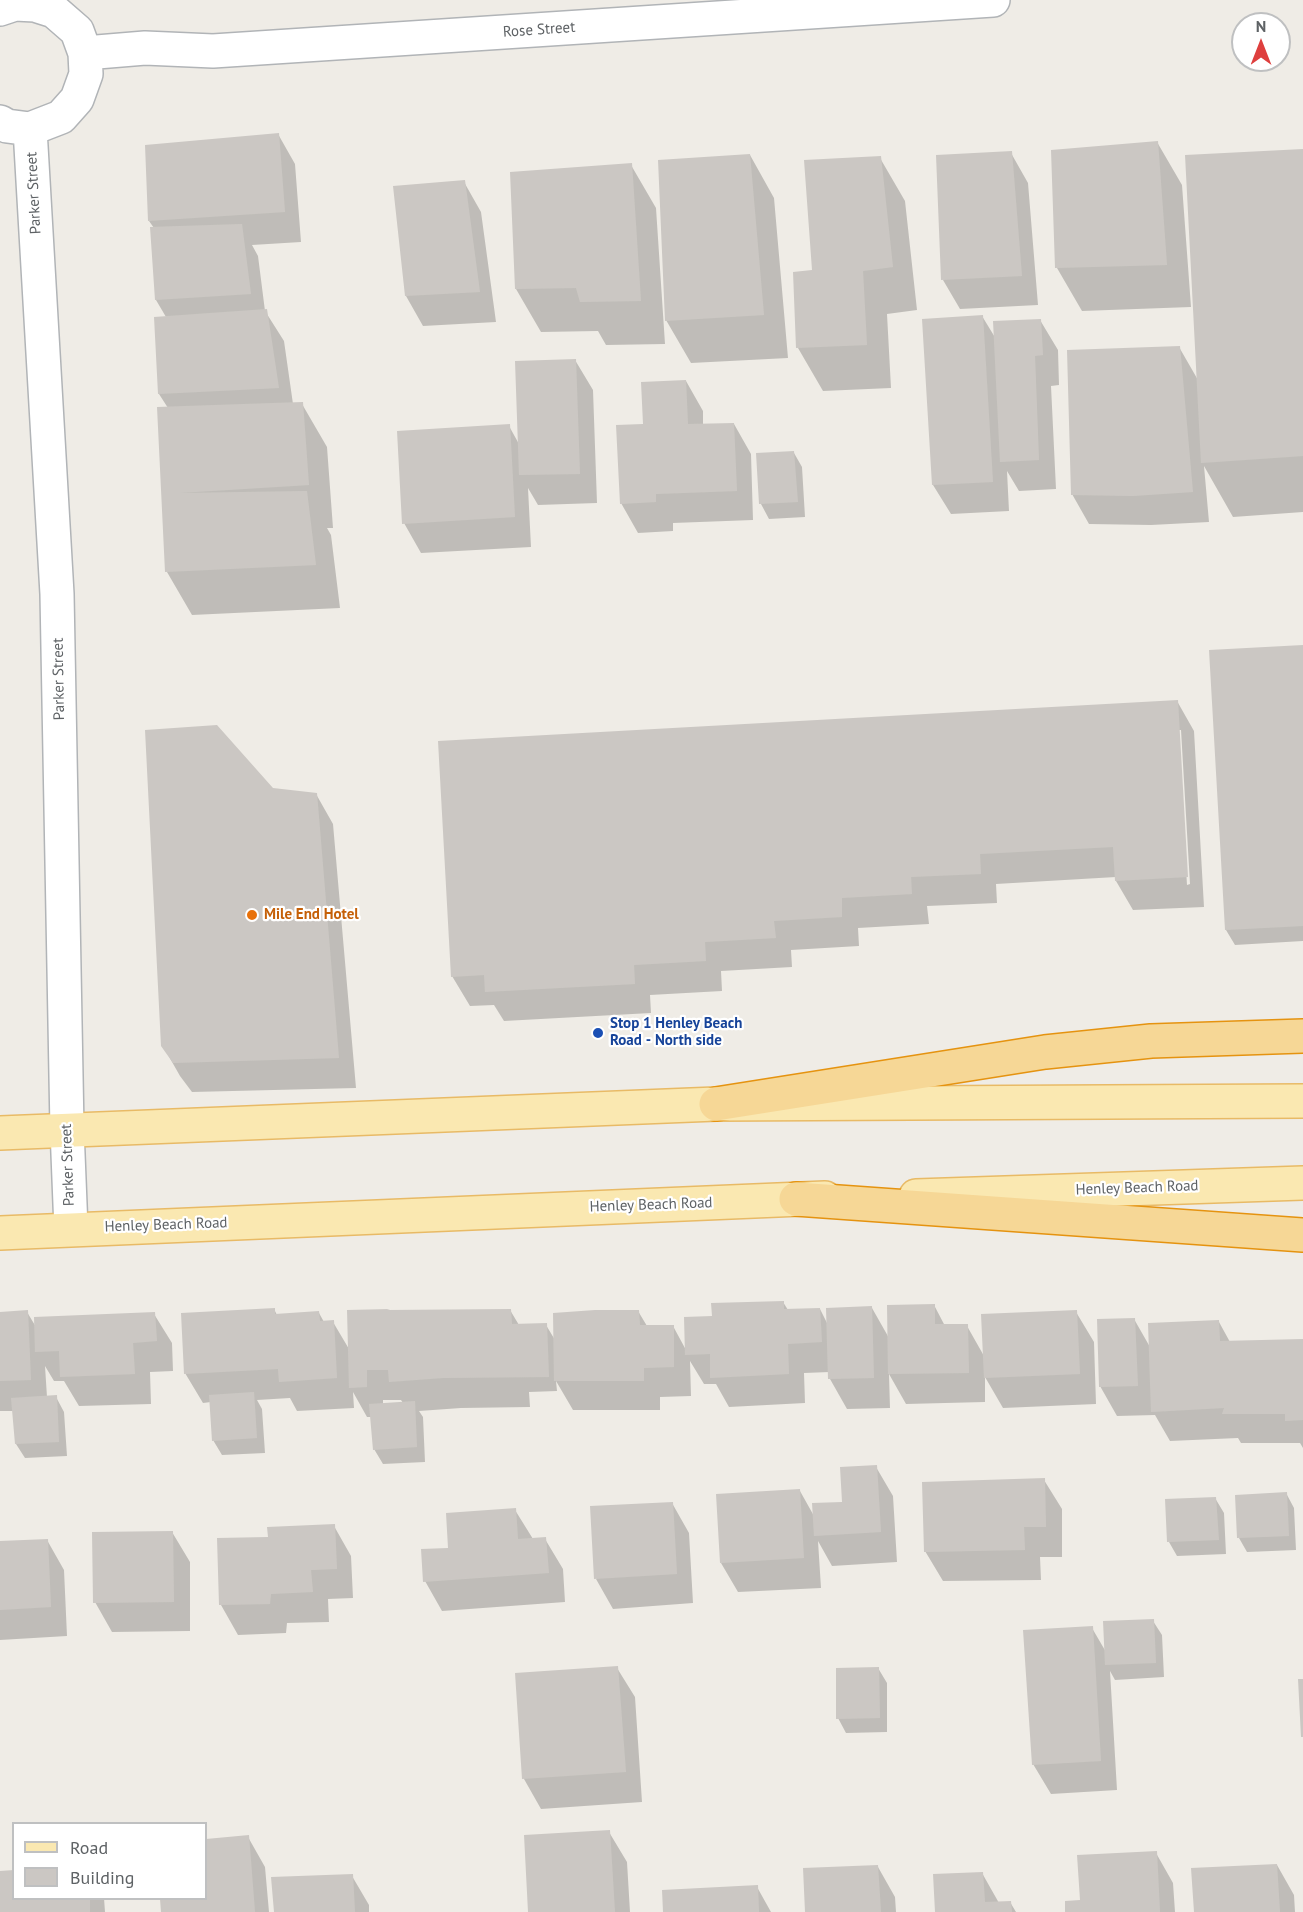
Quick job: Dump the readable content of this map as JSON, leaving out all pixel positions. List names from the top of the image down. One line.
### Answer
{"streets":{"main road":["Henley Beach Road"],"street":["Rose Street","Parker Street"]},"crossings":[["Parker Street","Henley Beach Road"]],"places":["Mile End Hotel","Stop 1 Henley Beach Road - North side"],"legend":["Road","Building"],"north":"top"}
